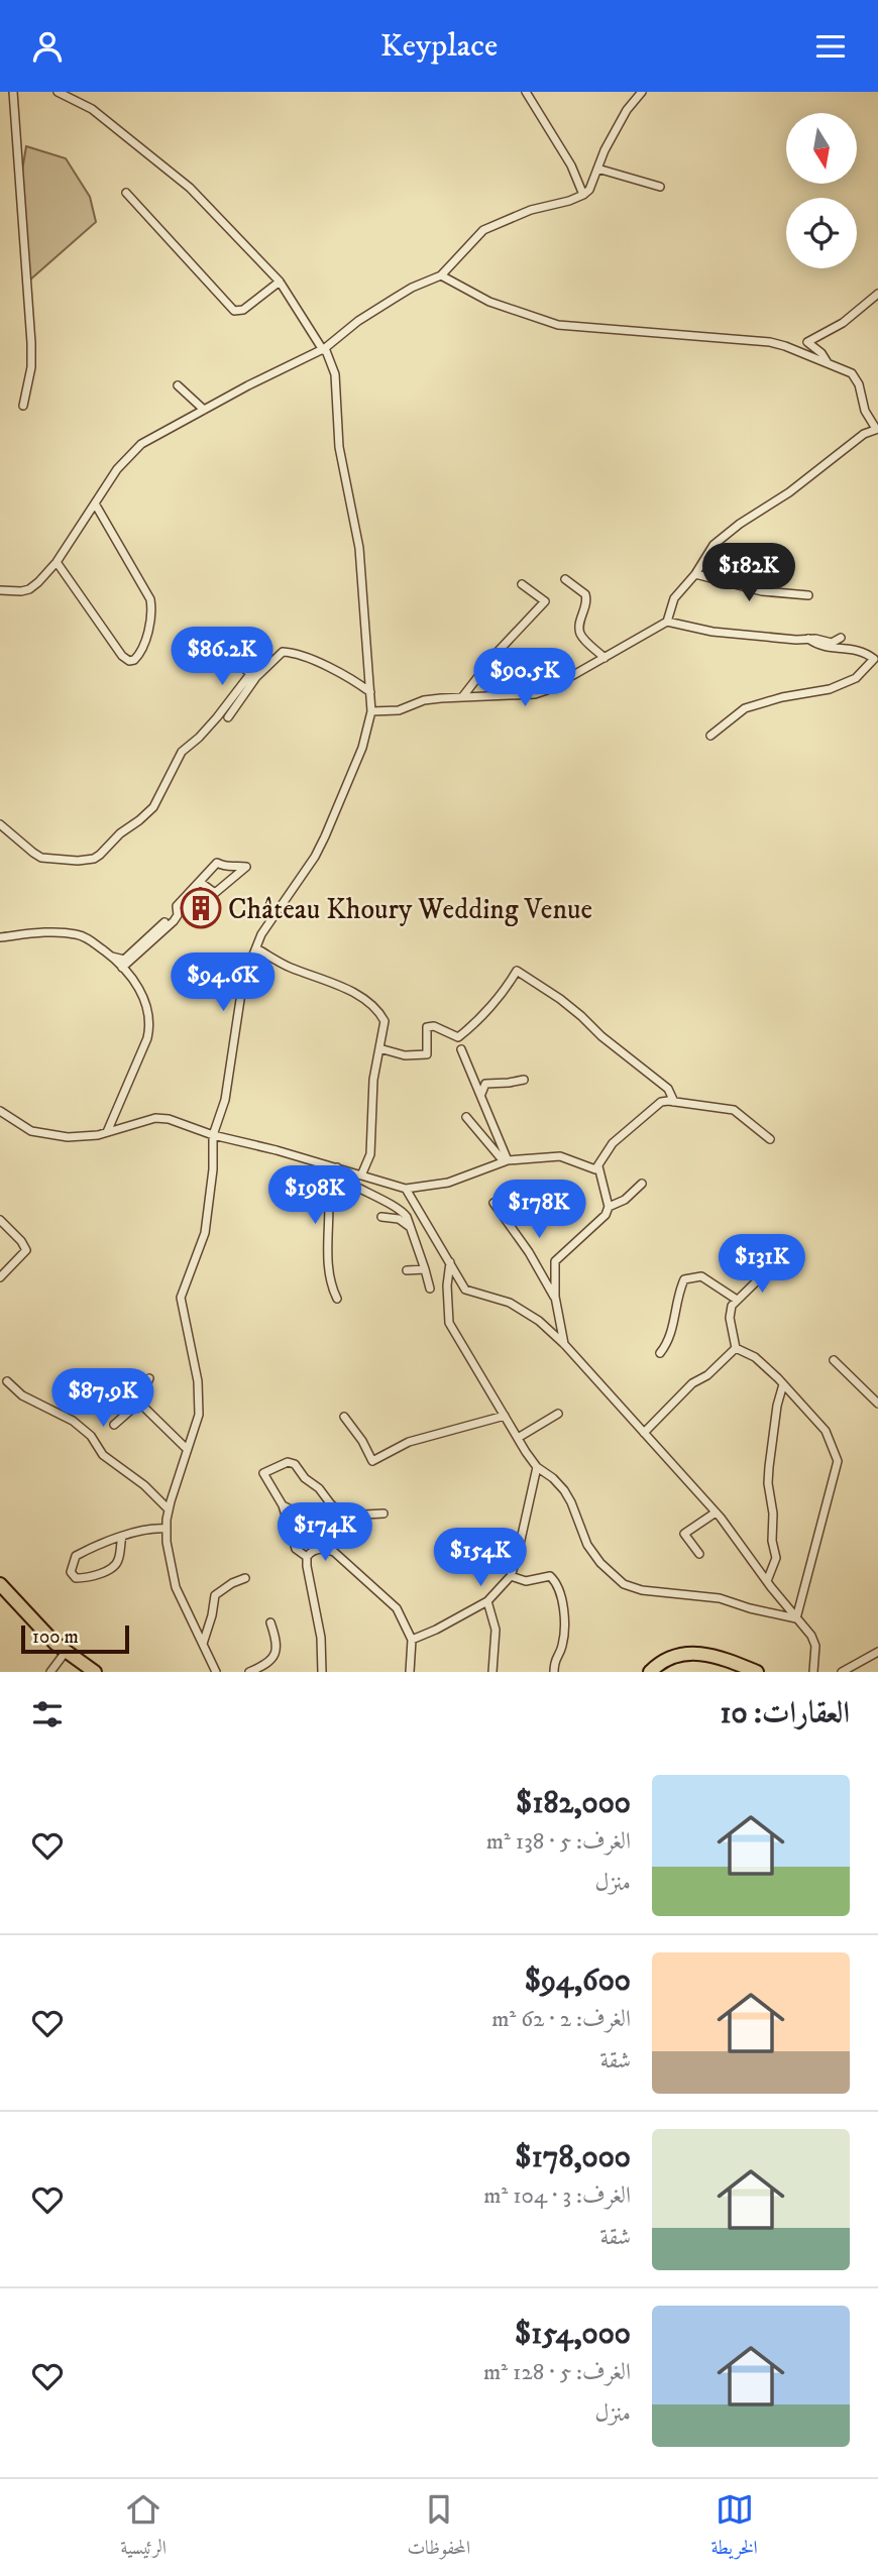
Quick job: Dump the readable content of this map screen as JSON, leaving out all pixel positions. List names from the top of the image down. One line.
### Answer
{"places":{"building":["Château Khoury Wedding Venue"]},"scale_bar":"100 m","north":"bottom","page":{"header":"Keyplace","price":["$182K","$86.2K","$90.5K","$94.6K","$198K","$178K","$131K","$87.9K","$174K","$154K"],"scale":"100 m","heading":"العقارات: 10","list":[{"name":"$182,000","note":"الغرف: 5 · 138 m² · منزل"},{"name":"$94,600","note":"الغرف: 2 · 62 m² · شقة"},{"name":"$178,000","note":"الغرف: 3 · 104 m² · شقة"},{"name":"$154,000","note":"الغرف: 5 · 128 m² · منزل"}],"tabs":["الخريطة","المحفوظات","الرئيسية"]}}
